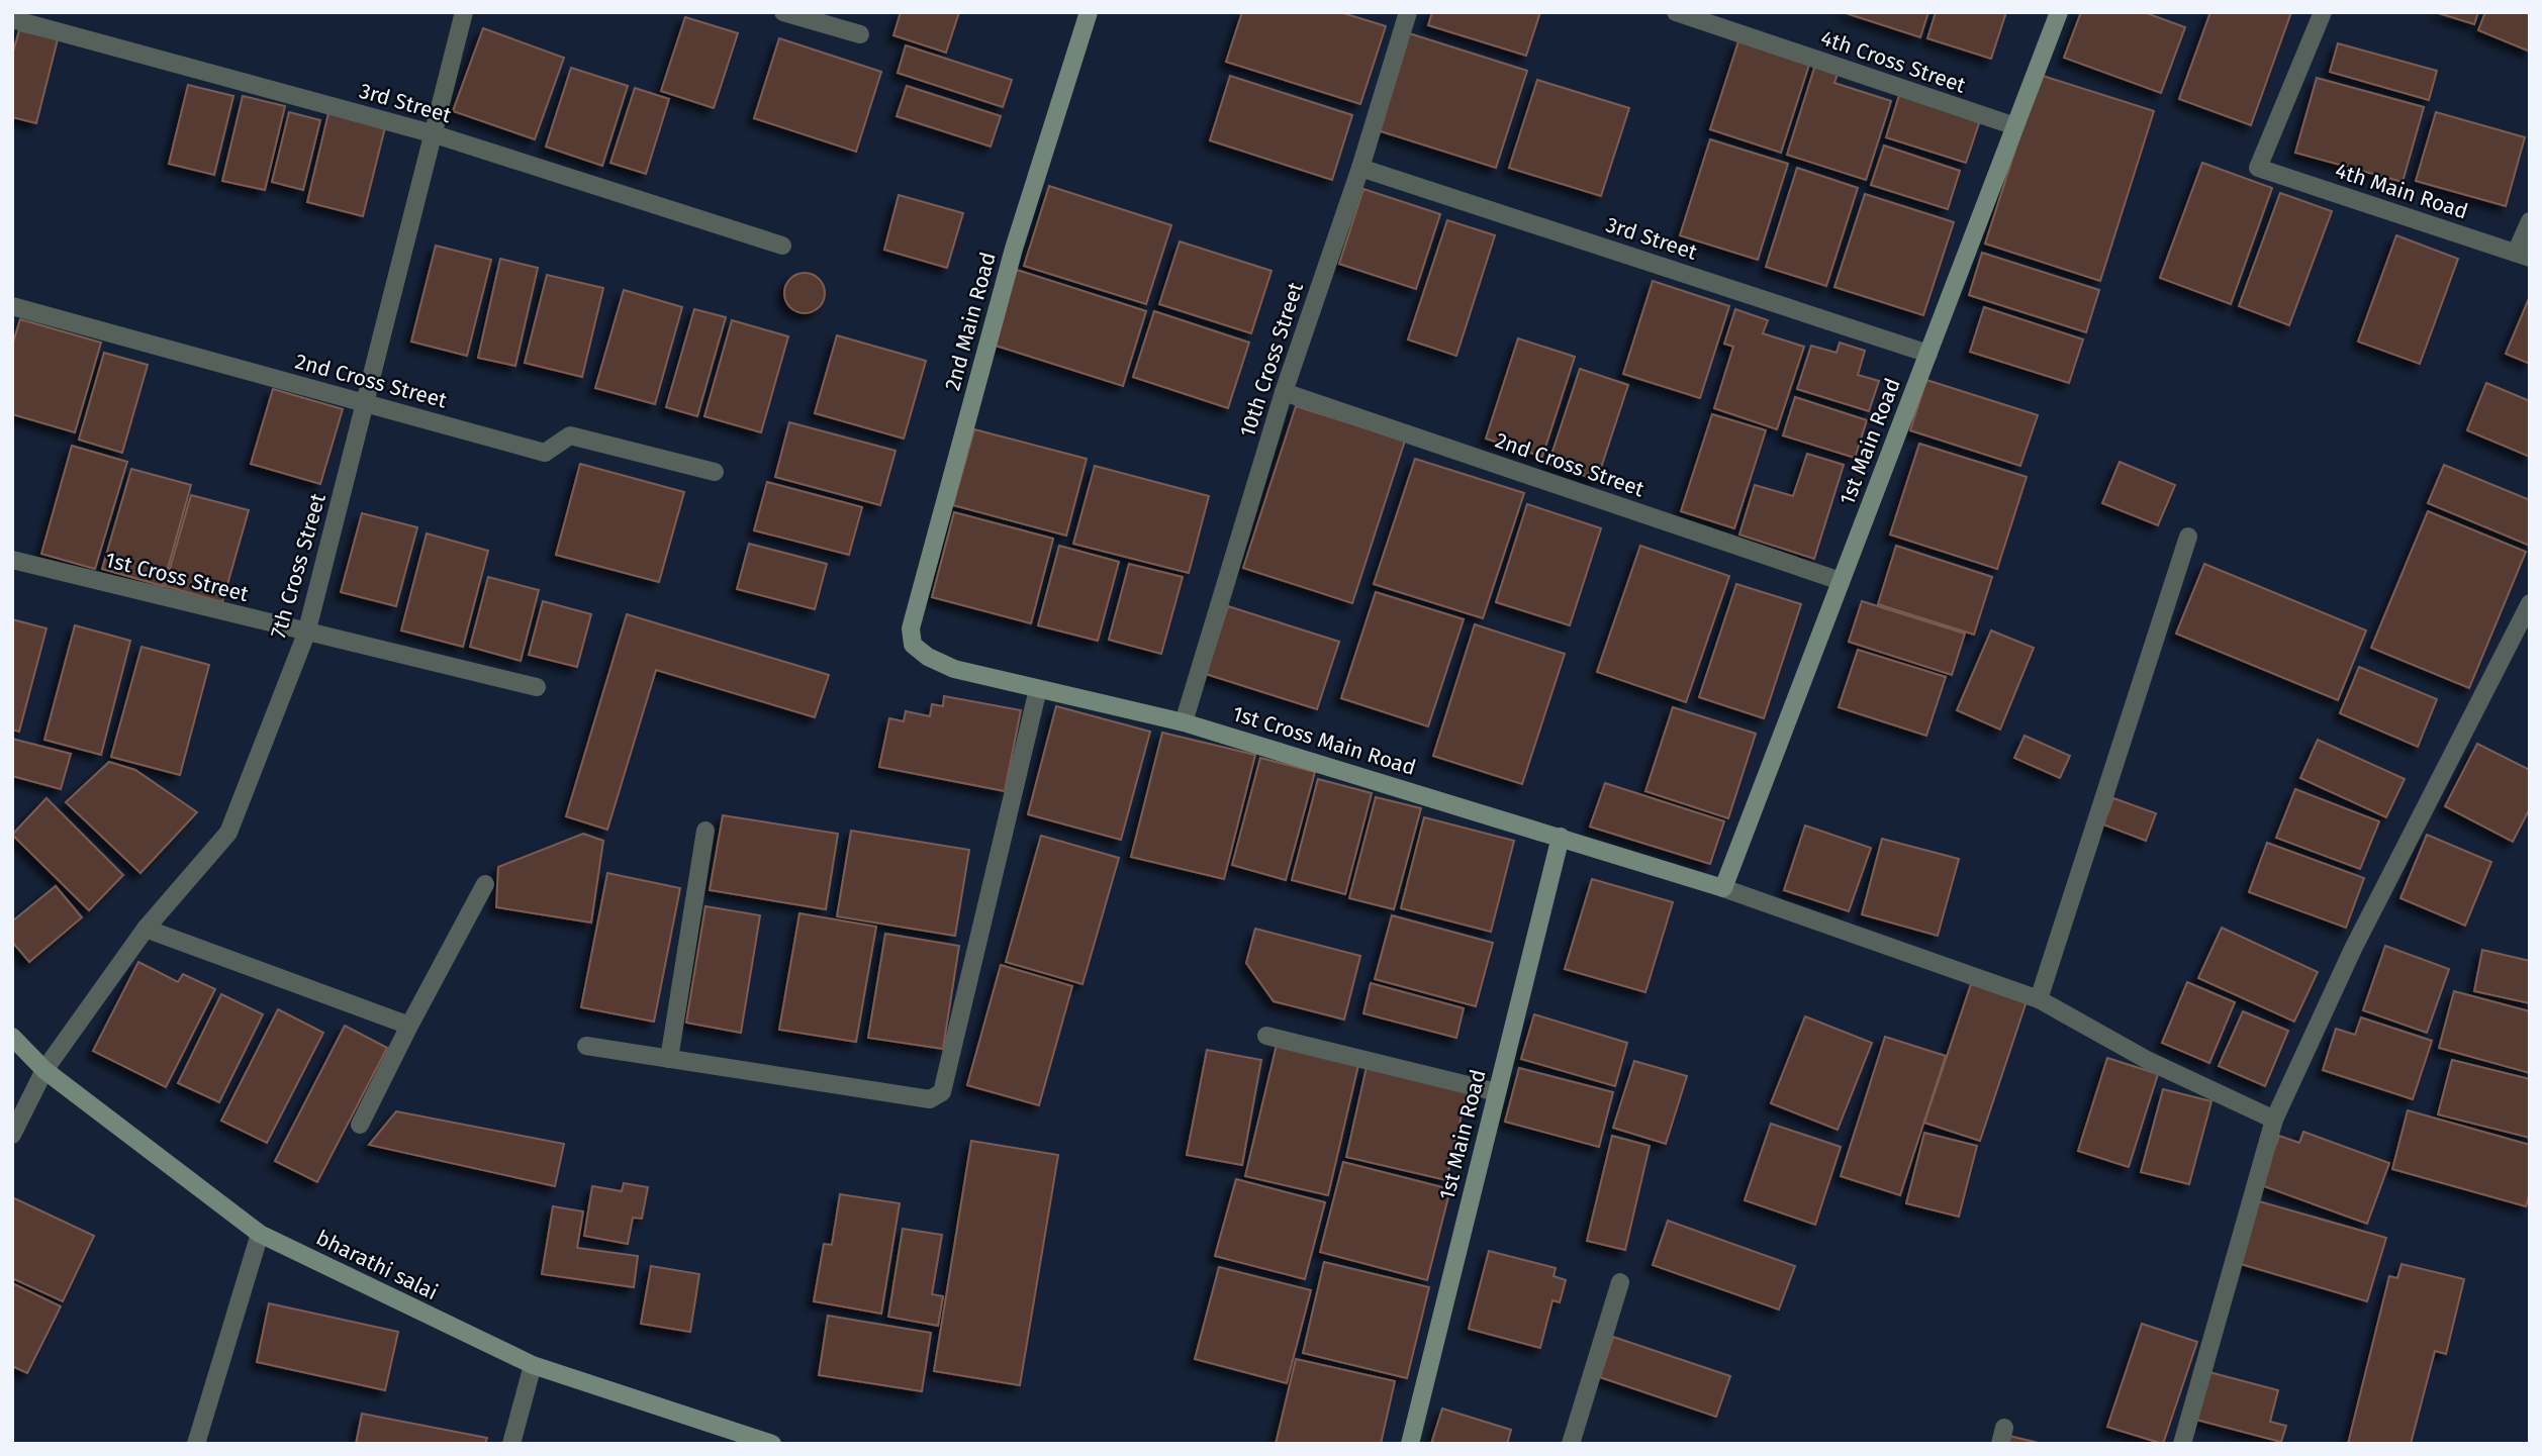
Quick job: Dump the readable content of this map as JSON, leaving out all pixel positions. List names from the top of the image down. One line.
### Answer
{"streets":{"street":["4th Cross Street","3rd Street","4th Main Road","2nd Main Road","10th Cross Street","2nd Cross Street","1st Main Road","7th Cross Street","1st Cross Street","1st Cross Main Road","bharathi salai"]},"crossings":[["4th Cross Street","1st Main Road"],["3rd Street","10th Cross Street"],["3rd Street","1st Main Road"],["3rd Street","7th Cross Street"],["2nd Main Road","1st Cross Main Road"],["10th Cross Street","2nd Cross Street"],["10th Cross Street","1st Cross Main Road"],["2nd Cross Street","1st Main Road"],["2nd Cross Street","7th Cross Street"],["1st Main Road","1st Cross Main Road"],["7th Cross Street","1st Cross Street"],["7th Cross Street","bharathi salai"]]}
